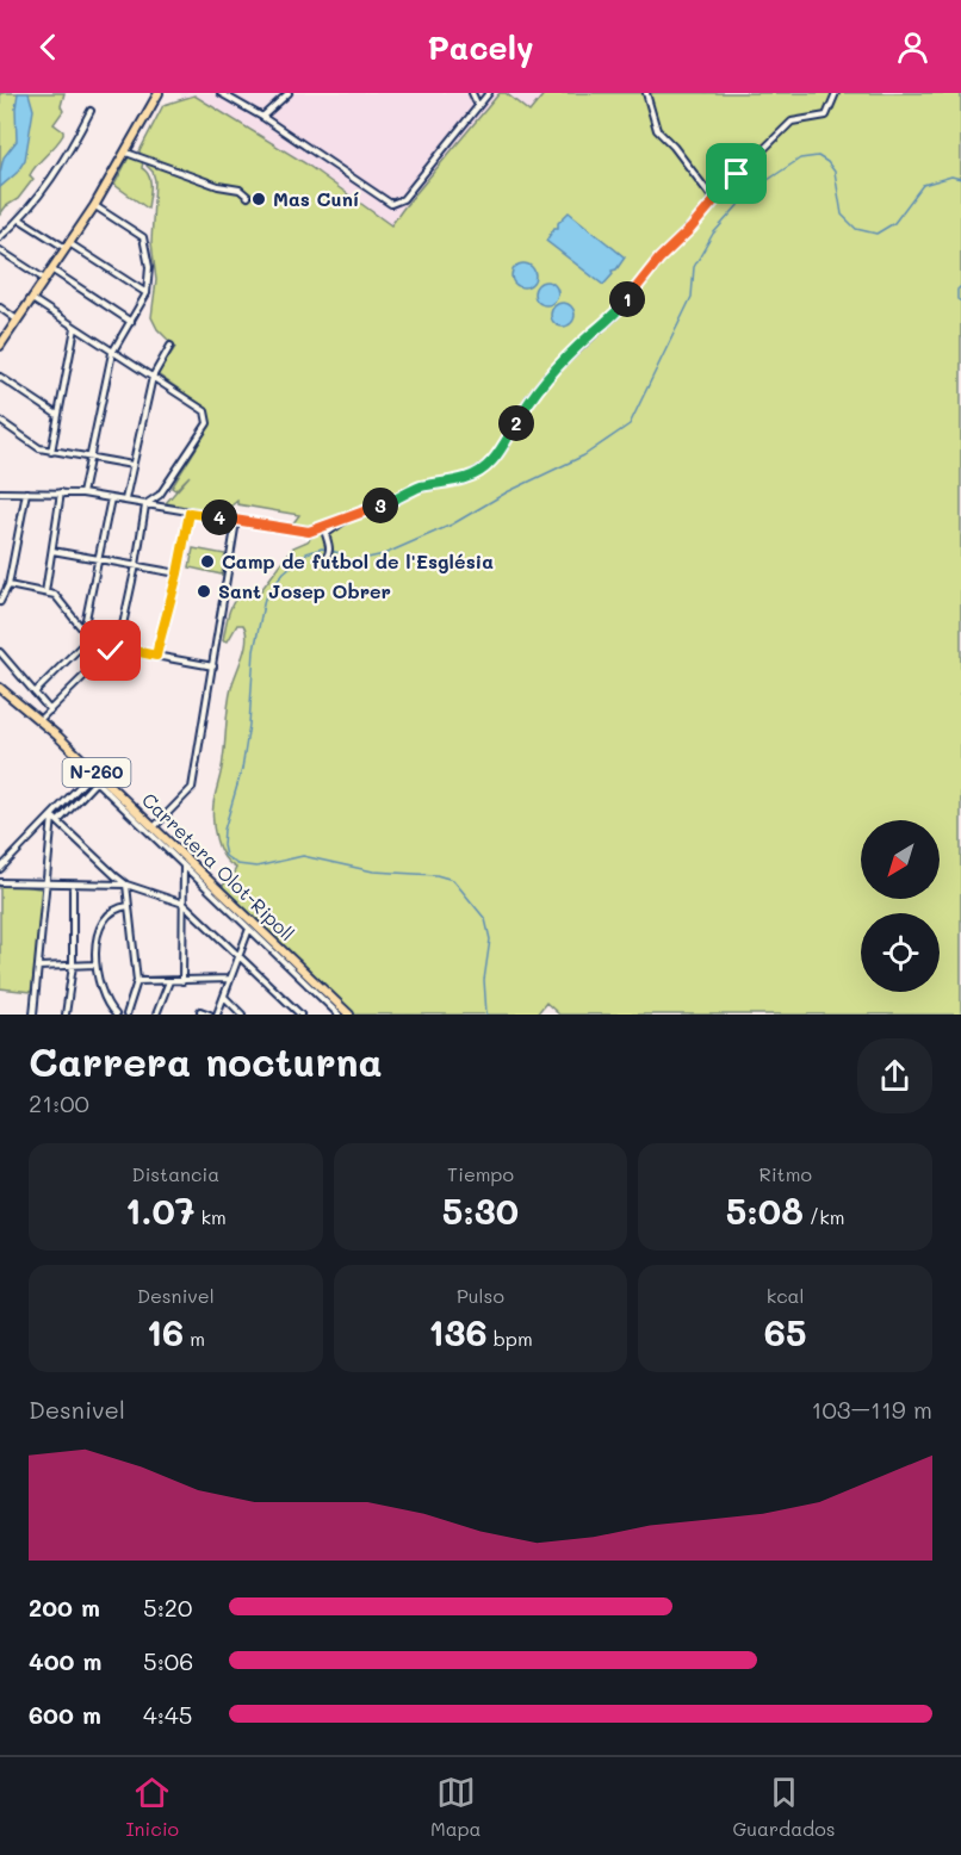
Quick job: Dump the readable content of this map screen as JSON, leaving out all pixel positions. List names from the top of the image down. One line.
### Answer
{"streets":{"main road":["N-260","Carretera Olot-Ripoll"]},"places":["Mas Cuní","Camp de futbol de l'Església","Sant Josep Obrer"],"north":"bottom left","page":{"header":"Pacely","pins":["1","2","3","4"],"heading":["Carrera nocturna","21:00"],"stats":[["Distancia","1.07 km"],["Tiempo","5:30"],["Ritmo","5:08 /km"],["Desnivel","16 m"],["Pulso","136 bpm"],["kcal","65"]],"chart":["Desnivel","103–119 m"],"list":[{"name":"200 m","note":"5:20"},{"name":"400 m","note":"5:06"},{"name":"600 m","note":"4:45"}],"tabs":["Inicio","Mapa","Guardados"]}}
